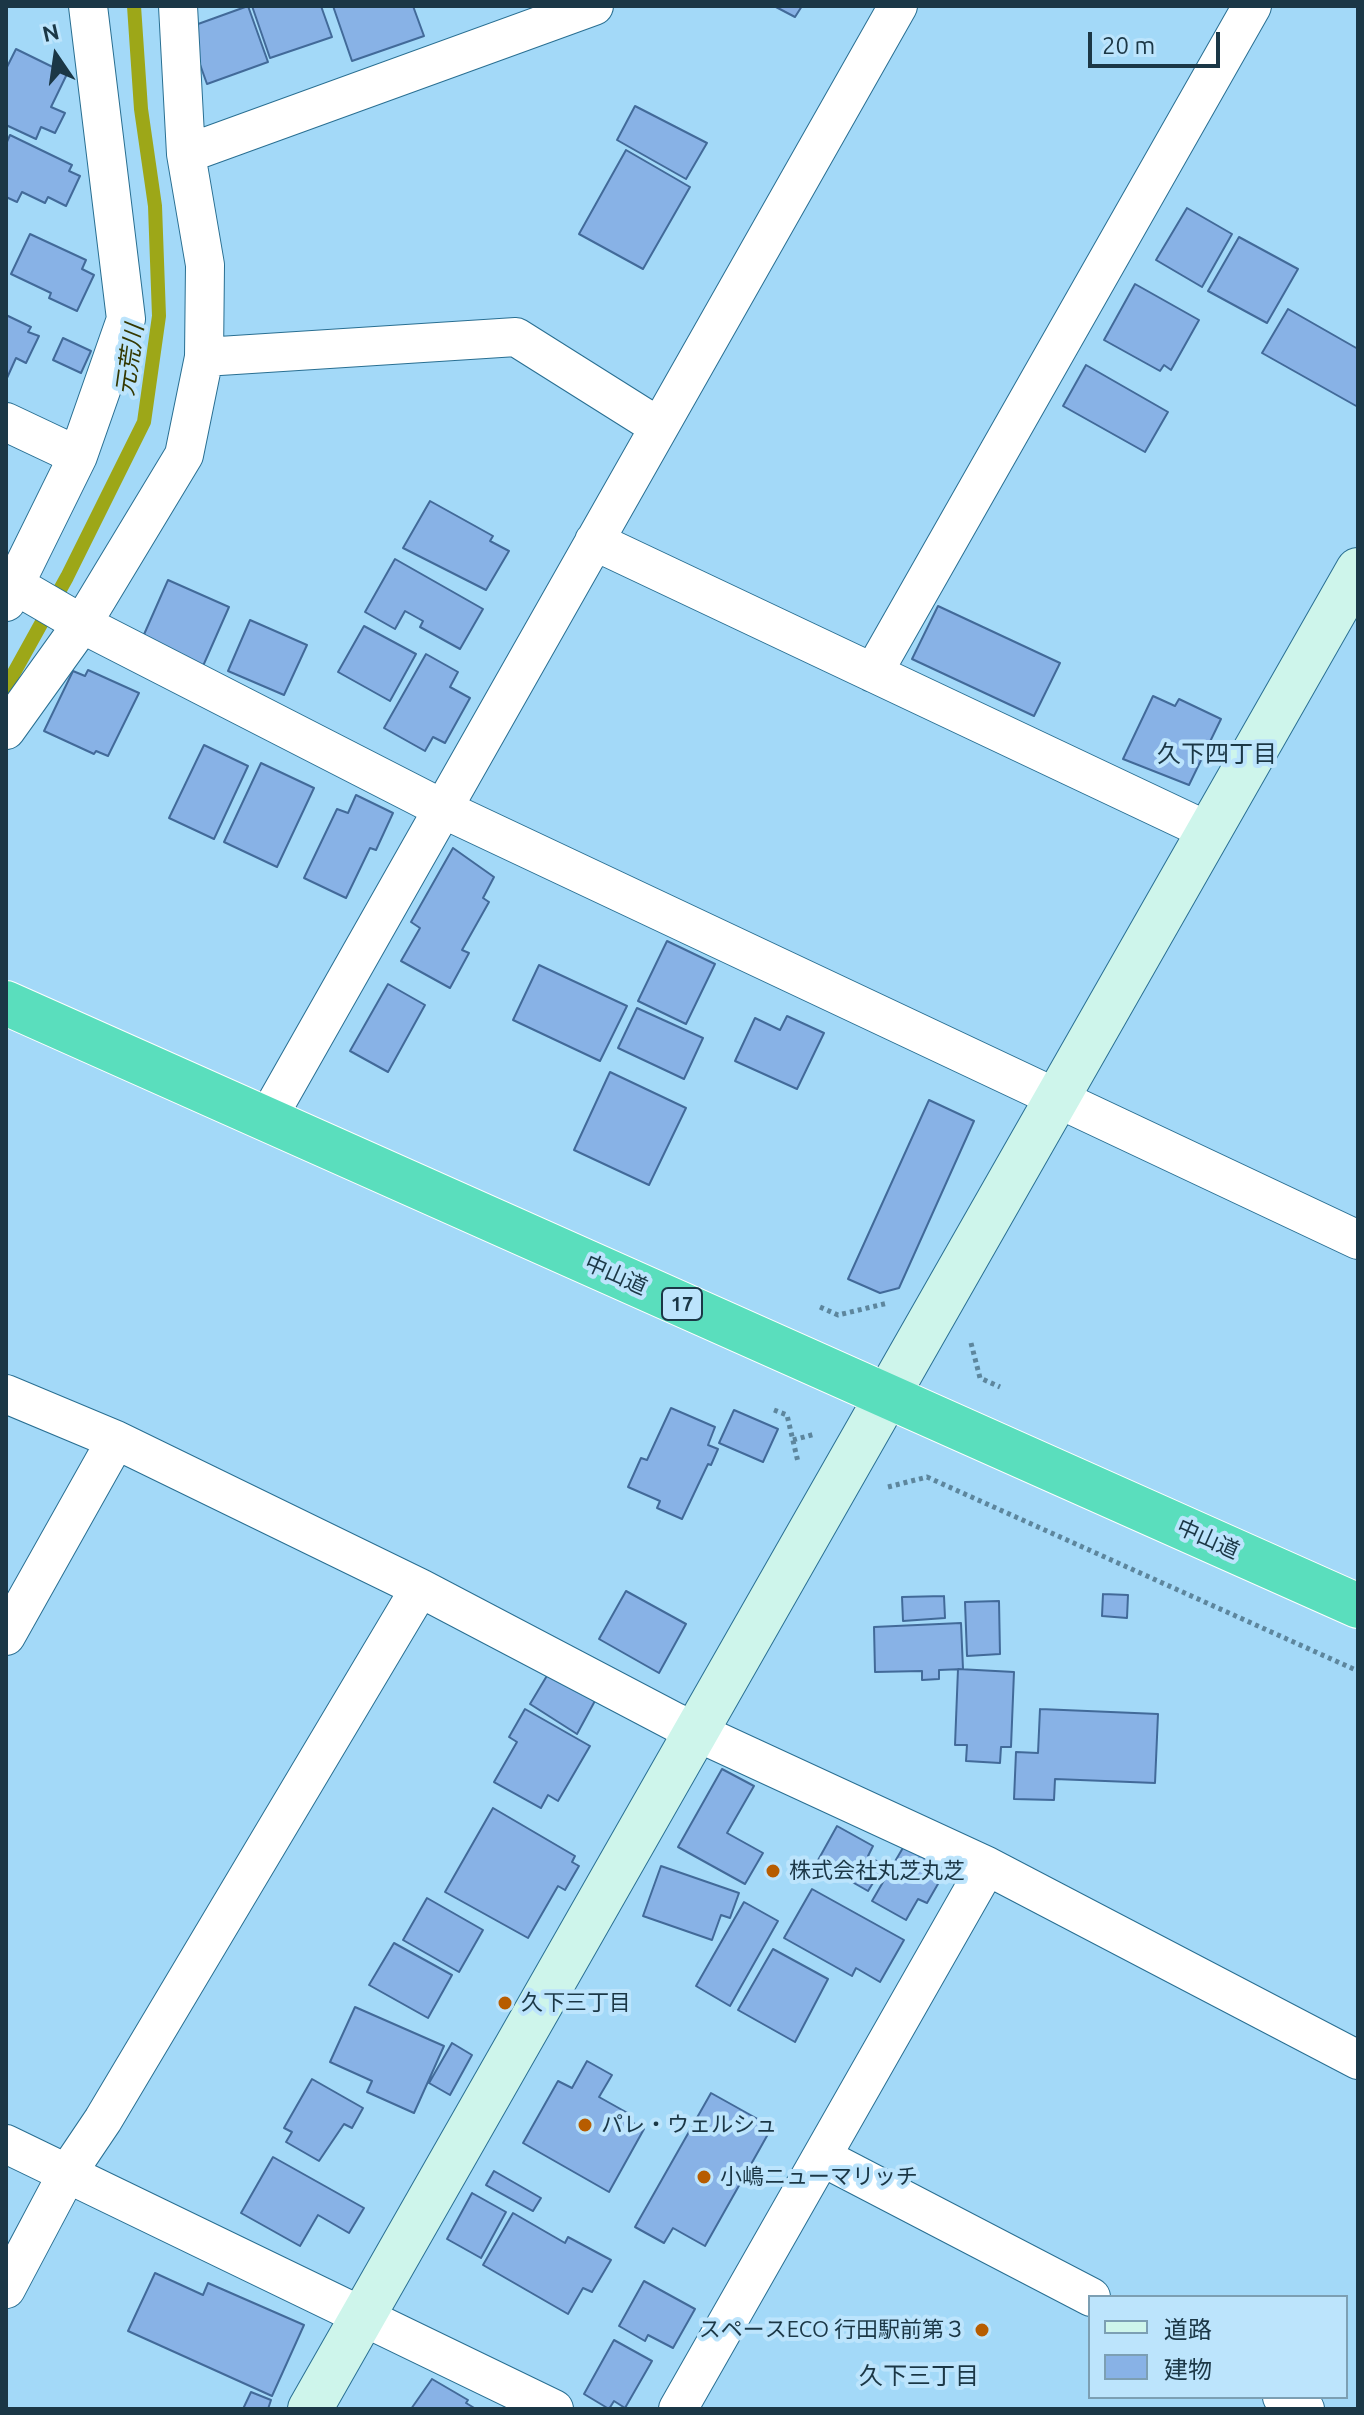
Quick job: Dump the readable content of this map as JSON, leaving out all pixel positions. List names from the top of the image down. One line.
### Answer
{"streets":{"highway":["中山道","17"]},"districts":["久下四丁目","久下三丁目"],"water":["元荒川"],"places":["株式会社丸芝丸芝","久下三丁目","パレ・ウェルシュ","小嶋ニューマリッチ","スペースECO 行田駅前第３"],"legend":["道路","建物"],"scale_bar":"20 m","north":"top"}
